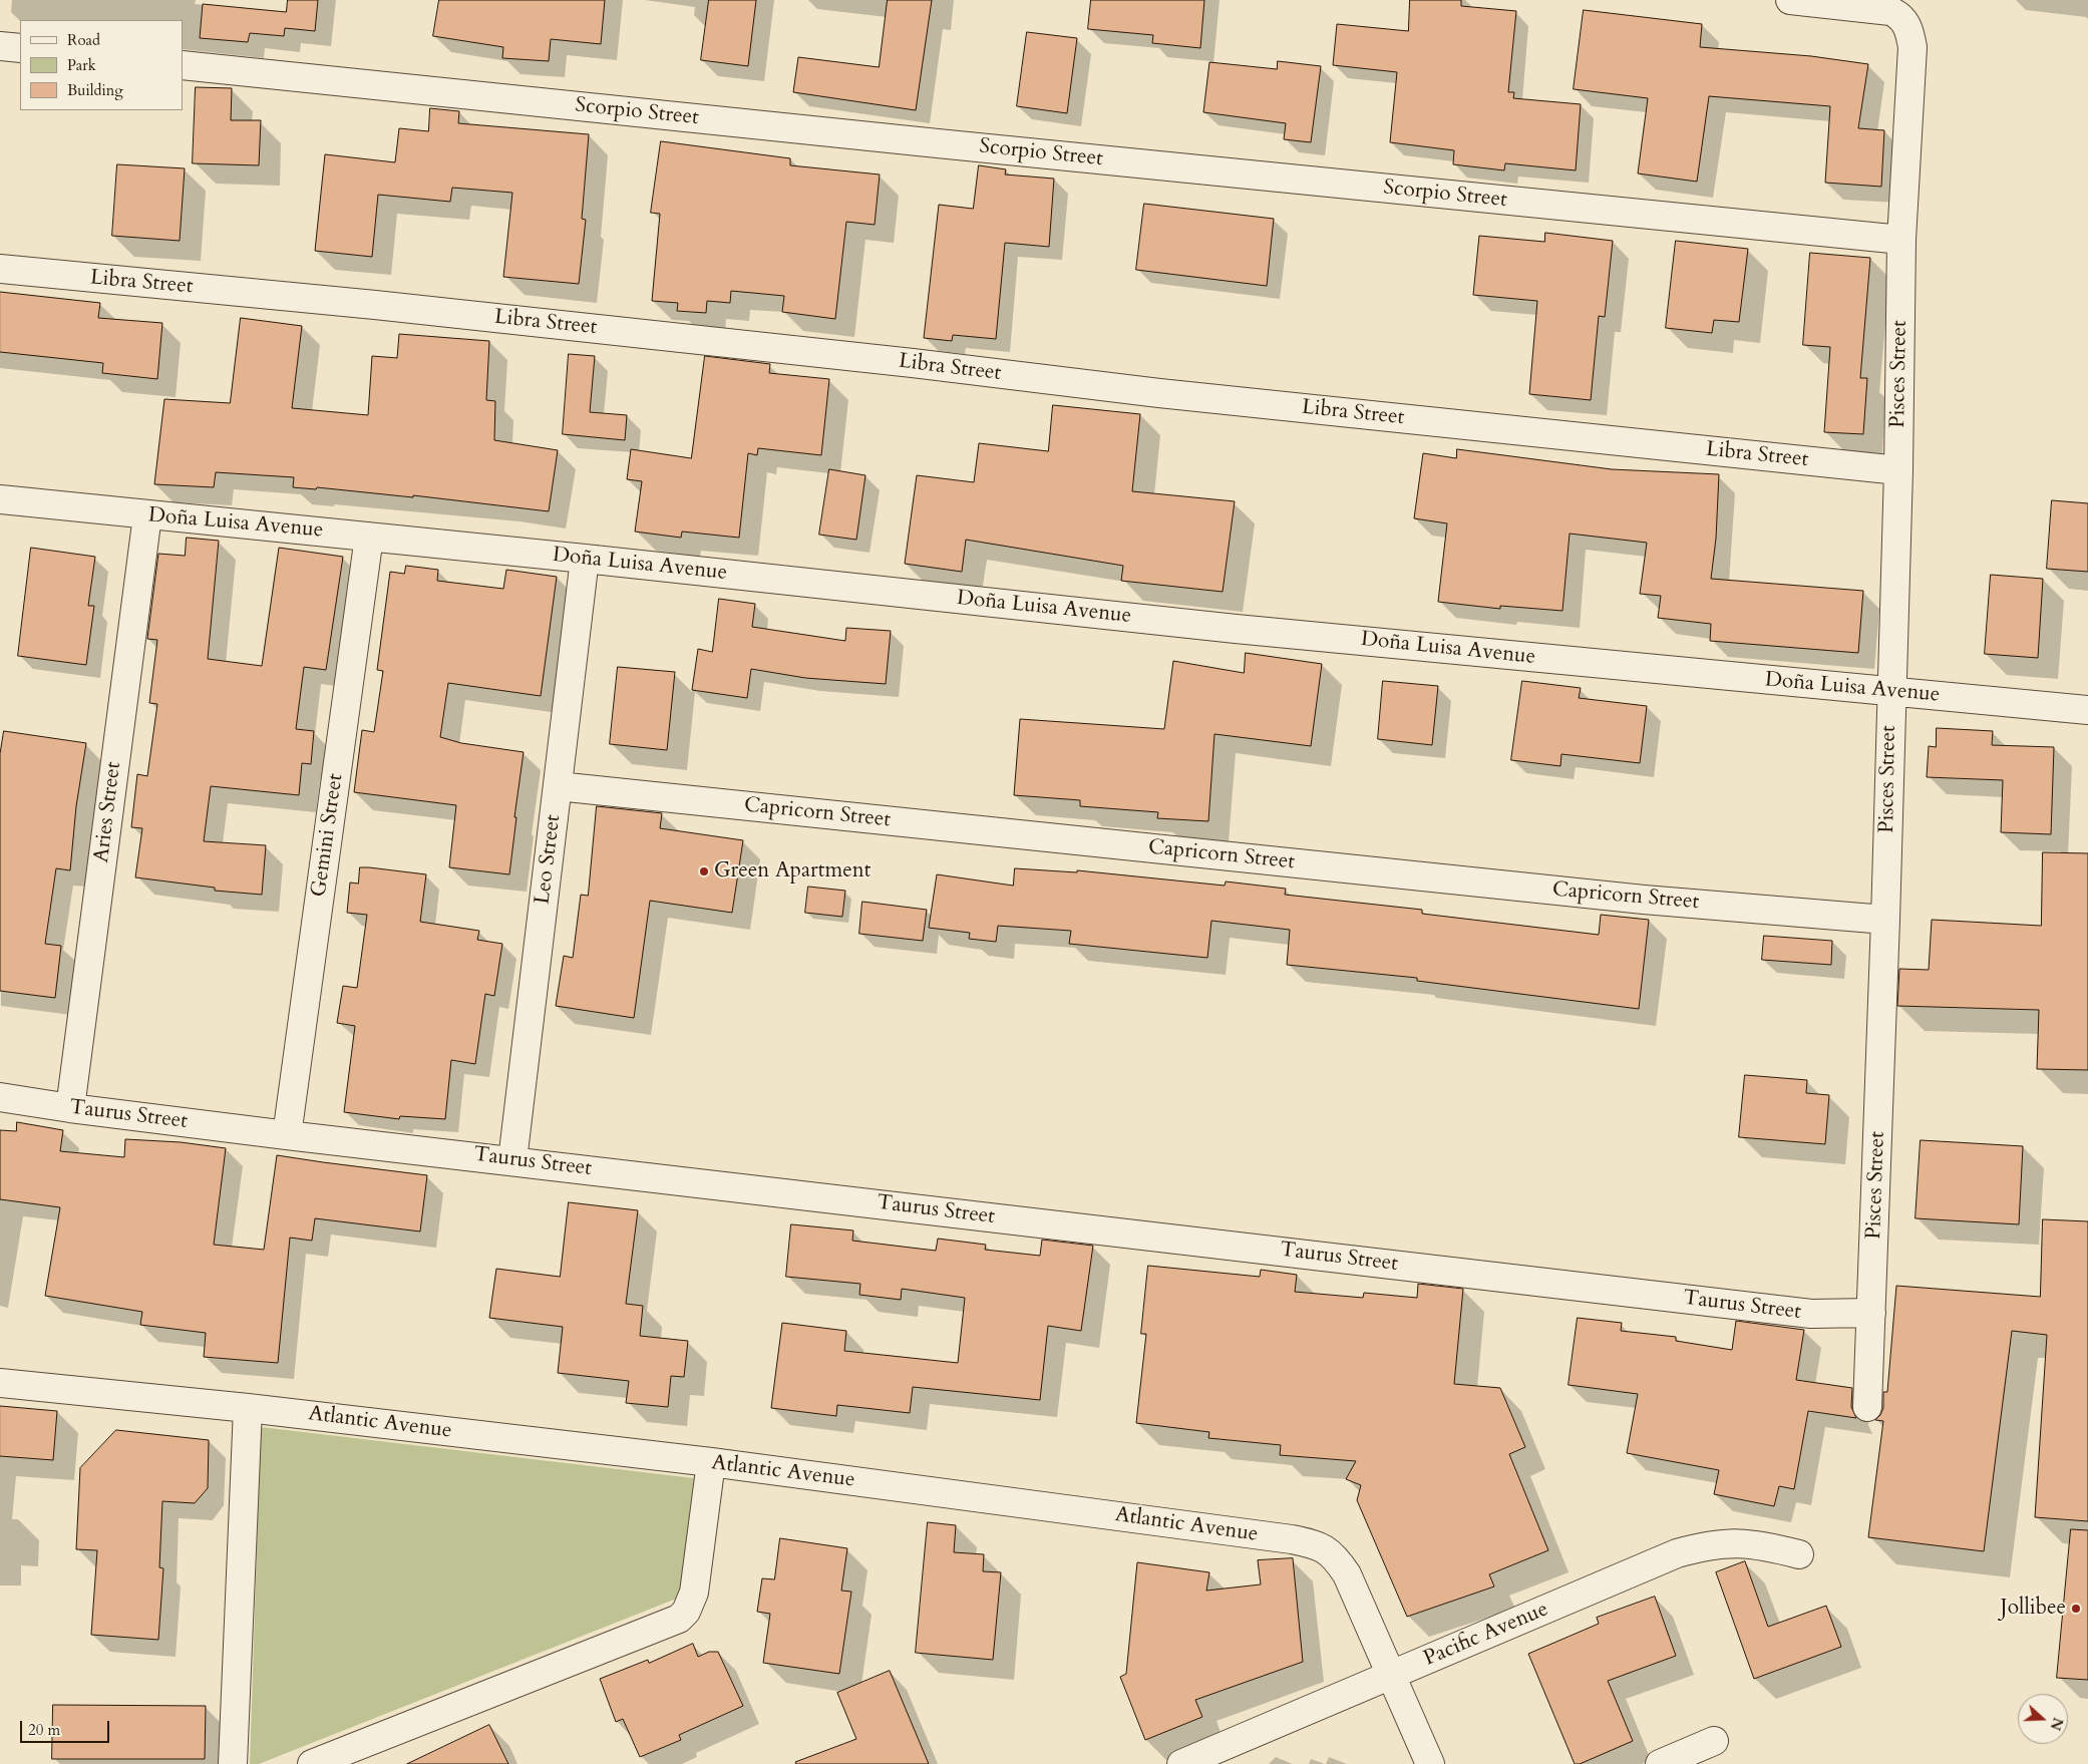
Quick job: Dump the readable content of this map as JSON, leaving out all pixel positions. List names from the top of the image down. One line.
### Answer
{"streets":{"street":["Scorpio Street","Libra Street","Pisces Street","Doña Luisa Avenue","Aries Street","Capricorn Street","Gemini Street","Leo Street","Taurus Street","Atlantic Avenue","Pacific Avenue"]},"crossings":[["Scorpio Street","Pisces Street"],["Libra Street","Pisces Street"],["Pisces Street","Doña Luisa Avenue"],["Pisces Street","Capricorn Street"],["Pisces Street","Taurus Street"],["Doña Luisa Avenue","Aries Street"],["Doña Luisa Avenue","Gemini Street"],["Doña Luisa Avenue","Leo Street"],["Aries Street","Taurus Street"],["Capricorn Street","Leo Street"],["Gemini Street","Taurus Street"],["Leo Street","Taurus Street"],["Atlantic Avenue","Pacific Avenue"]],"places":["Green Apartment","Jollibee"],"legend":["Road","Park","Building"],"scale_bar":"20 m","north":"right"}
